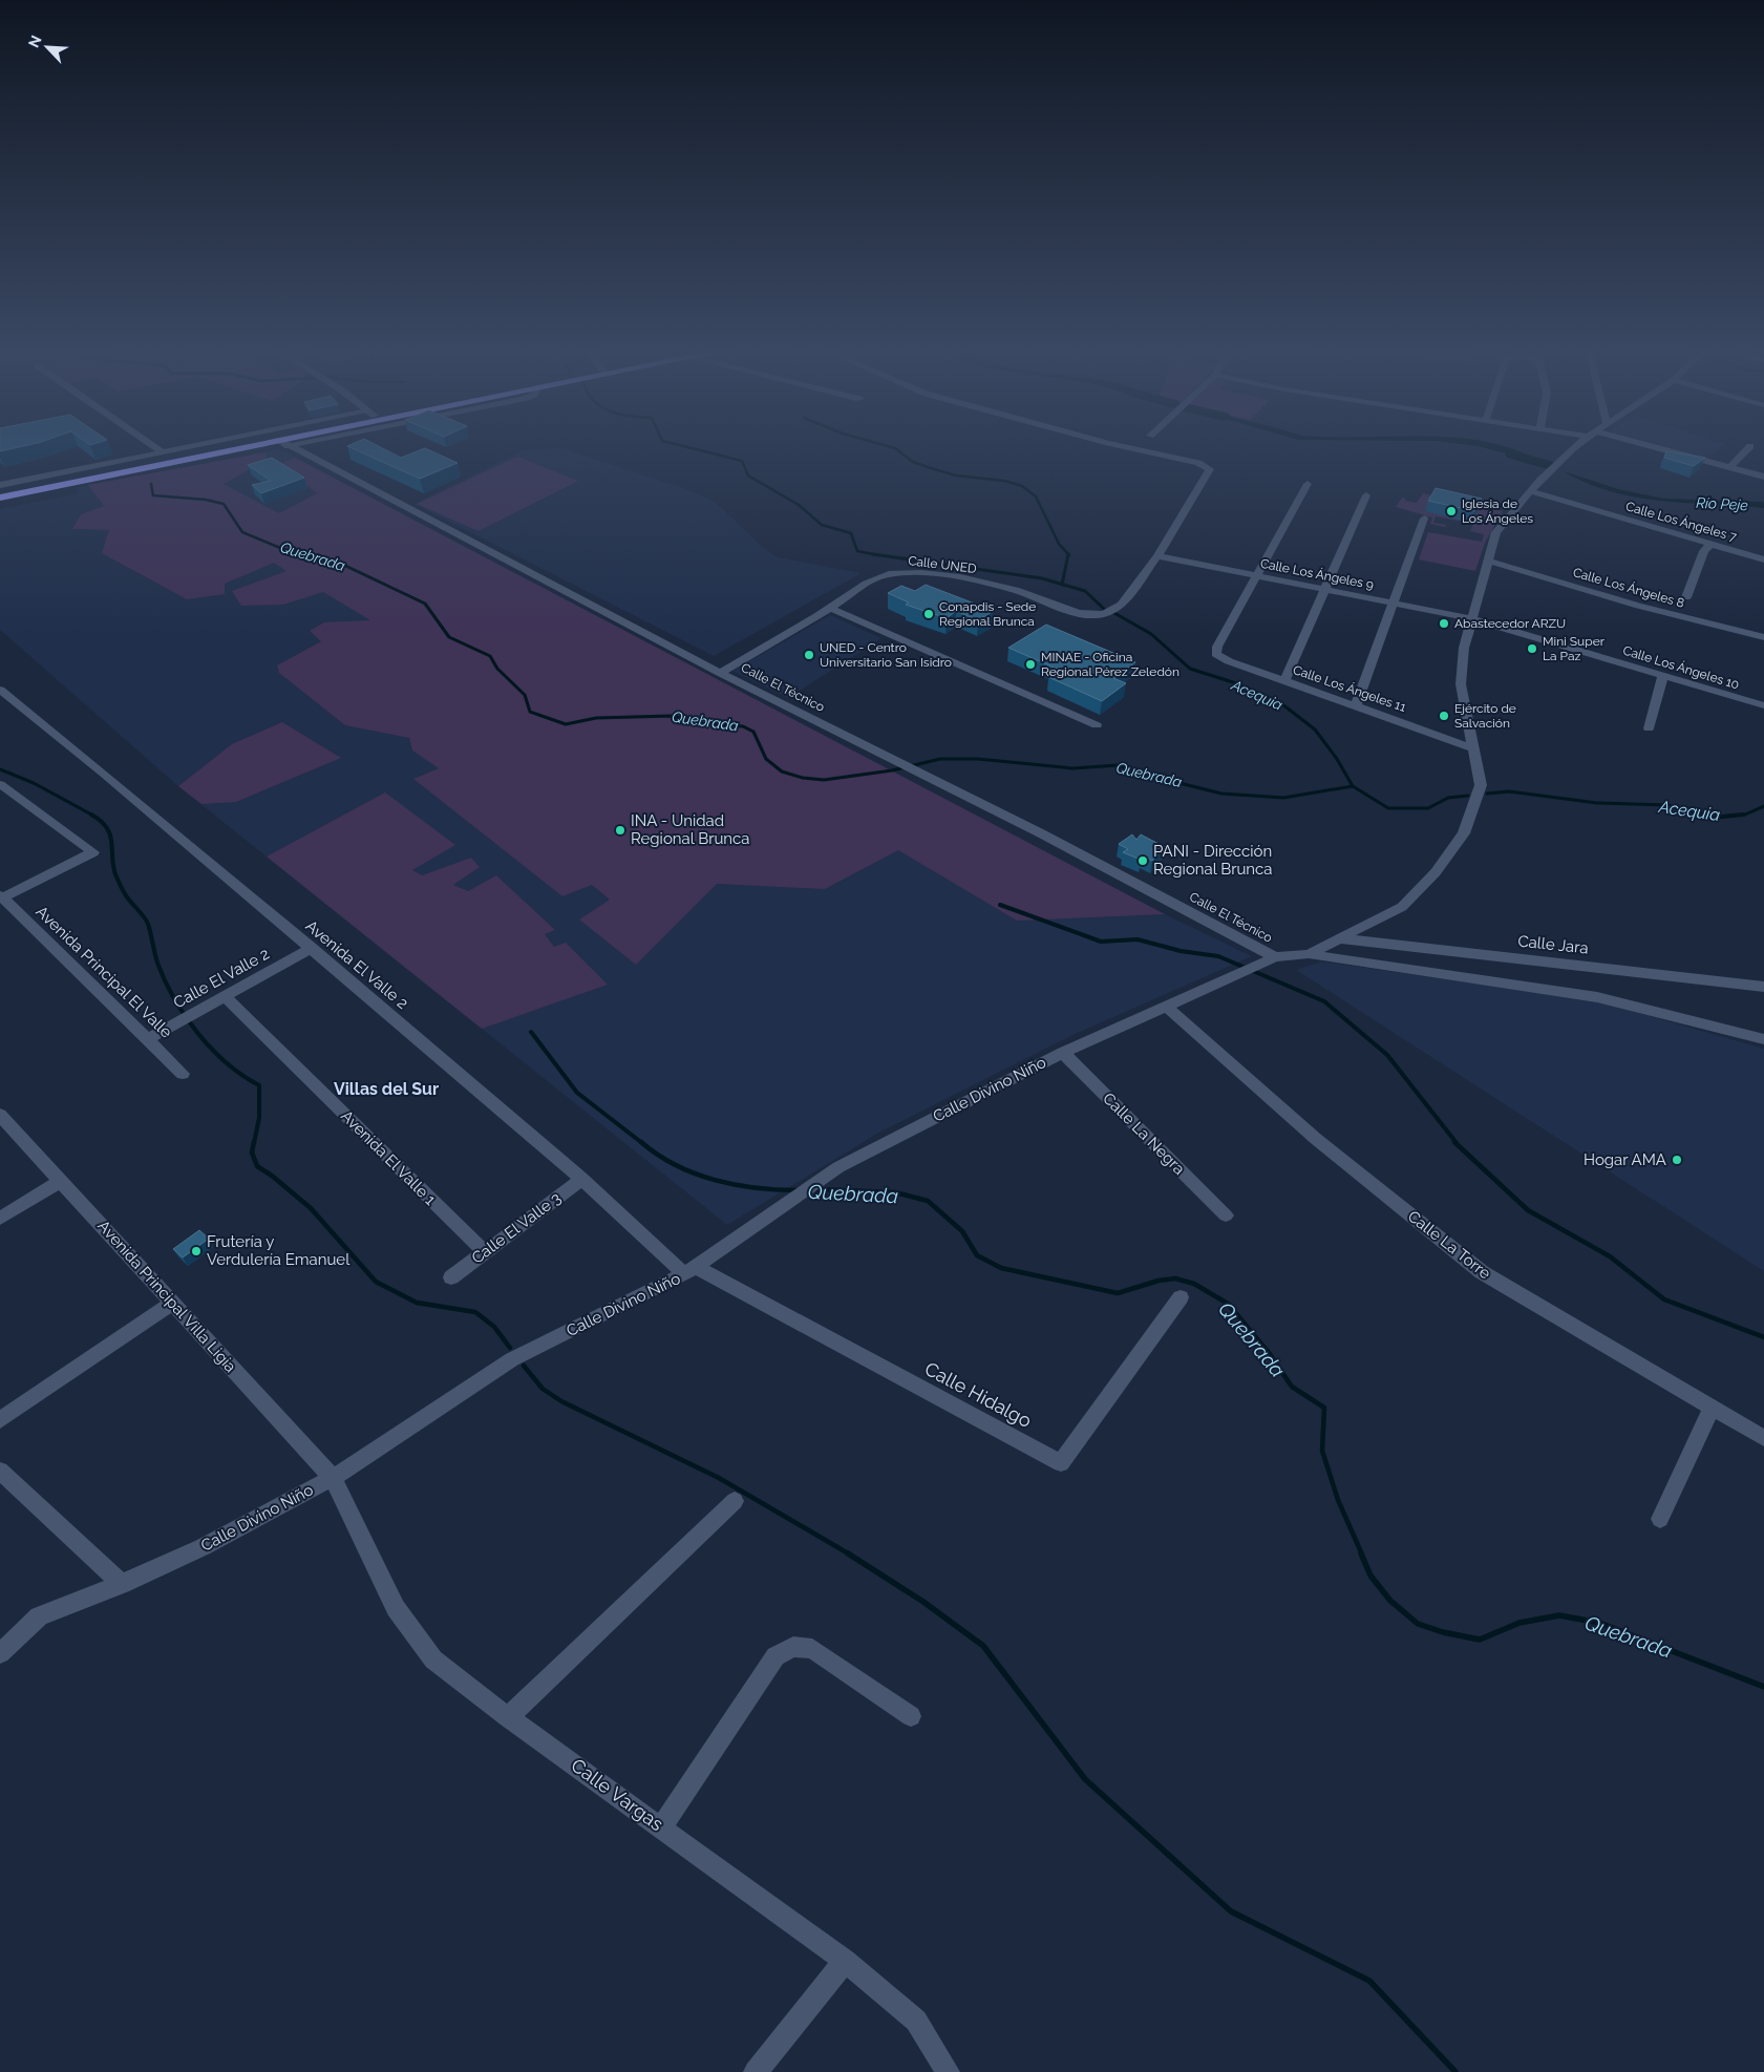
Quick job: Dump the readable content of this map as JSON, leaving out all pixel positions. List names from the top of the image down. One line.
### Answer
{"streets":{"street":["Calle Los Ángeles 7","Calle UNED","Calle Los Ángeles 9","Calle Los Ángeles 8","Calle Los Ángeles 10","Calle El Técnico","Calle Los Ángeles 11","Calle Jara","Avenida El Valle 2","Avenida Principal El Valle","Calle El Valle 2","Calle Divino Niño","Calle La Negra","Avenida El Valle 1","Calle El Valle 3","Calle La Torre","Avenida Principal Villa Ligia","Calle Hidalgo","Calle Vargas"]},"crossings":[["Calle Los Ángeles 7","Calle Divino Niño"],["Calle UNED","Calle Los Ángeles 9"],["Calle UNED","Calle El Técnico"],["Calle Los Ángeles 9","Calle Los Ángeles 10"],["Calle Los Ángeles 9","Calle Los Ángeles 11"],["Calle Los Ángeles 9","Calle Divino Niño"],["Calle Los Ángeles 8","Calle Divino Niño"],["Calle Los Ángeles 10","Calle Divino Niño"],["Calle El Técnico","Calle Divino Niño"],["Calle Los Ángeles 11","Calle Divino Niño"],["Calle Jara","Calle Divino Niño"],["Avenida El Valle 2","Calle El Valle 2"],["Avenida El Valle 2","Calle Divino Niño"],["Avenida El Valle 2","Calle El Valle 3"],["Avenida El Valle 2","Calle Hidalgo"],["Avenida Principal El Valle","Calle El Valle 2"],["Calle El Valle 2","Avenida El Valle 1"],["Calle Divino Niño","Calle La Negra"],["Calle Divino Niño","Calle La Torre"],["Calle Divino Niño","Avenida Principal Villa Ligia"],["Calle Divino Niño","Calle Hidalgo"],["Calle Divino Niño","Calle Vargas"],["Avenida El Valle 1","Calle El Valle 3"],["Avenida Principal Villa Ligia","Calle Vargas"]],"districts":["Villas del Sur"],"water":["Río Peje","Quebrada","Acequia"],"places":["Iglesia de Los Ángeles","Conapdis - Sede Regional Brunca","Abastecedor ARZU","Mini Super La Paz","UNED - Centro Universitario San Isidro","MINAE - Oficina Regional Pérez Zeledón","Ejército de Salvación","INA - Unidad Regional Brunca","PANI - Dirección Regional Brunca","Hogar AMA","Frutería y Verdulería Emanuel"],"north":"top left"}
